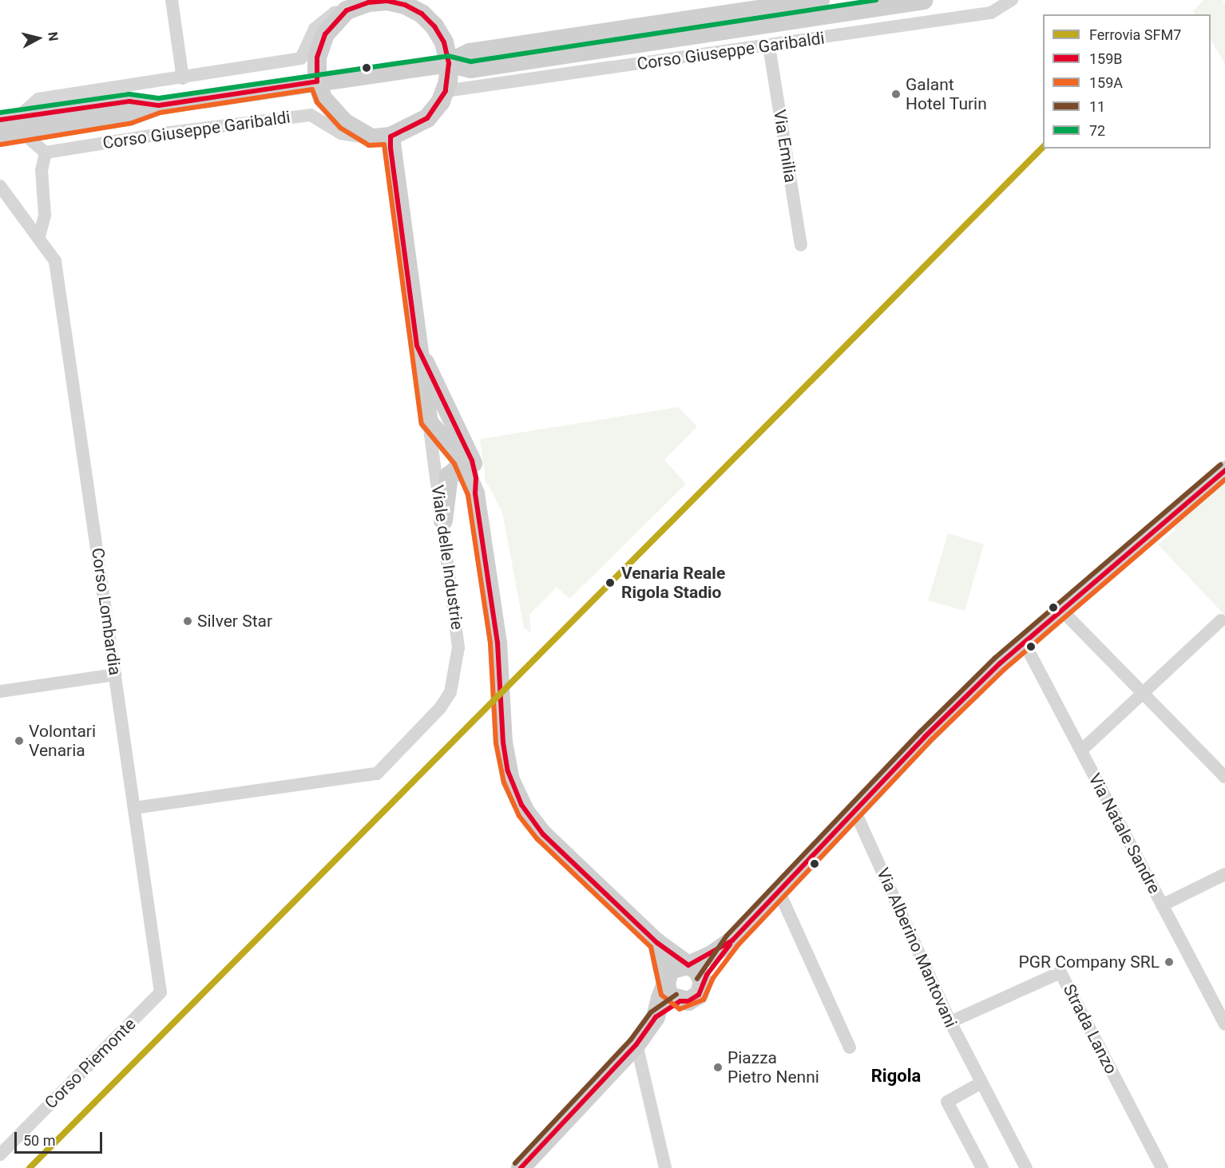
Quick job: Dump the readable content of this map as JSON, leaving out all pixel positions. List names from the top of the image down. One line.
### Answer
{"streets":{"street":["Corso Giuseppe Garibaldi","Via Emilia","Viale delle Industrie","Corso Lombardia","Via Natale Sandre","Via Alberino Mantovani","Strada Lanzo","Corso Piemonte"]},"crossings":[["Corso Giuseppe Garibaldi","Via Emilia"],["Corso Giuseppe Garibaldi","Viale delle Industrie"],["Viale delle Industrie","Corso Lombardia"],["Corso Lombardia","Corso Piemonte"],["Via Alberino Mantovani","Strada Lanzo"]],"districts":["Rigola"],"places":["Galant Hotel Turin","Venaria Reale Rigola Stadio","Silver Star","Volontari Venaria","PGR Company SRL","Piazza Pietro Nenni"],"lines":["transit line 72","transit line 159B","transit line 159A","rail line SFM7","transit line 11"],"legend":["Ferrovia SFM7","159B","159A","11","72"],"scale_bar":"50 m","north":"right"}
